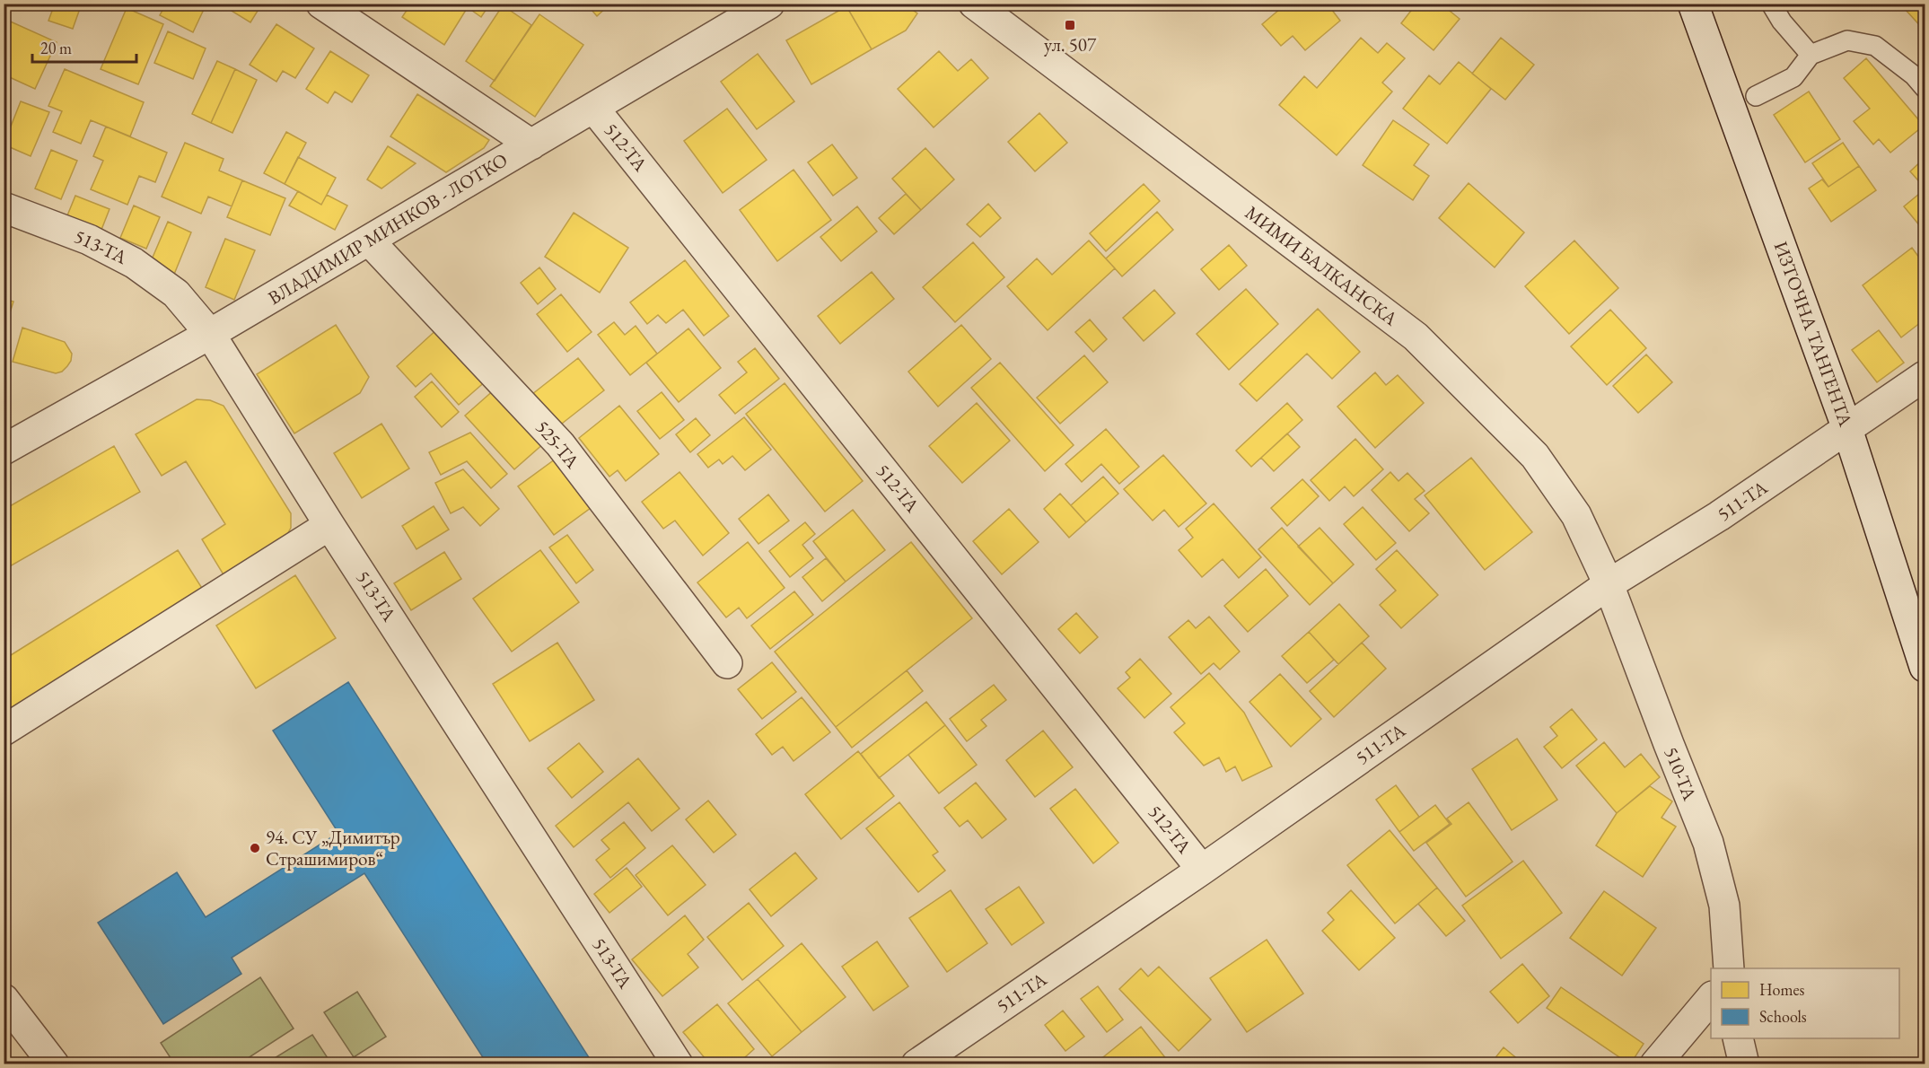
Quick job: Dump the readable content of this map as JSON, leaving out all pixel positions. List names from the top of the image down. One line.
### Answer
{"streets":{"street":["512-ТА","ВЛАДИМИР МИНКОВ - ЛОТКО","513-ТА","МИМИ БАЛКАНСКА","ИЗТОЧНА ТАНГЕНТА","525-ТА","511-ТА","510-ТА"]},"crossings":[["512-ТА","ВЛАДИМИР МИНКОВ - ЛОТКО"],["512-ТА","511-ТА"],["ВЛАДИМИР МИНКОВ - ЛОТКО","513-ТА"],["ВЛАДИМИР МИНКОВ - ЛОТКО","525-ТА"],["МИМИ БАЛКАНСКА","511-ТА"],["МИМИ БАЛКАНСКА","510-ТА"],["ИЗТОЧНА ТАНГЕНТА","511-ТА"],["511-ТА","510-ТА"]],"places":{"transit":["ул. 507"],"other":["94. СУ „Димитър Страшимиров“"]},"legend":["Homes","Schools"],"scale_bar":"20 m"}
